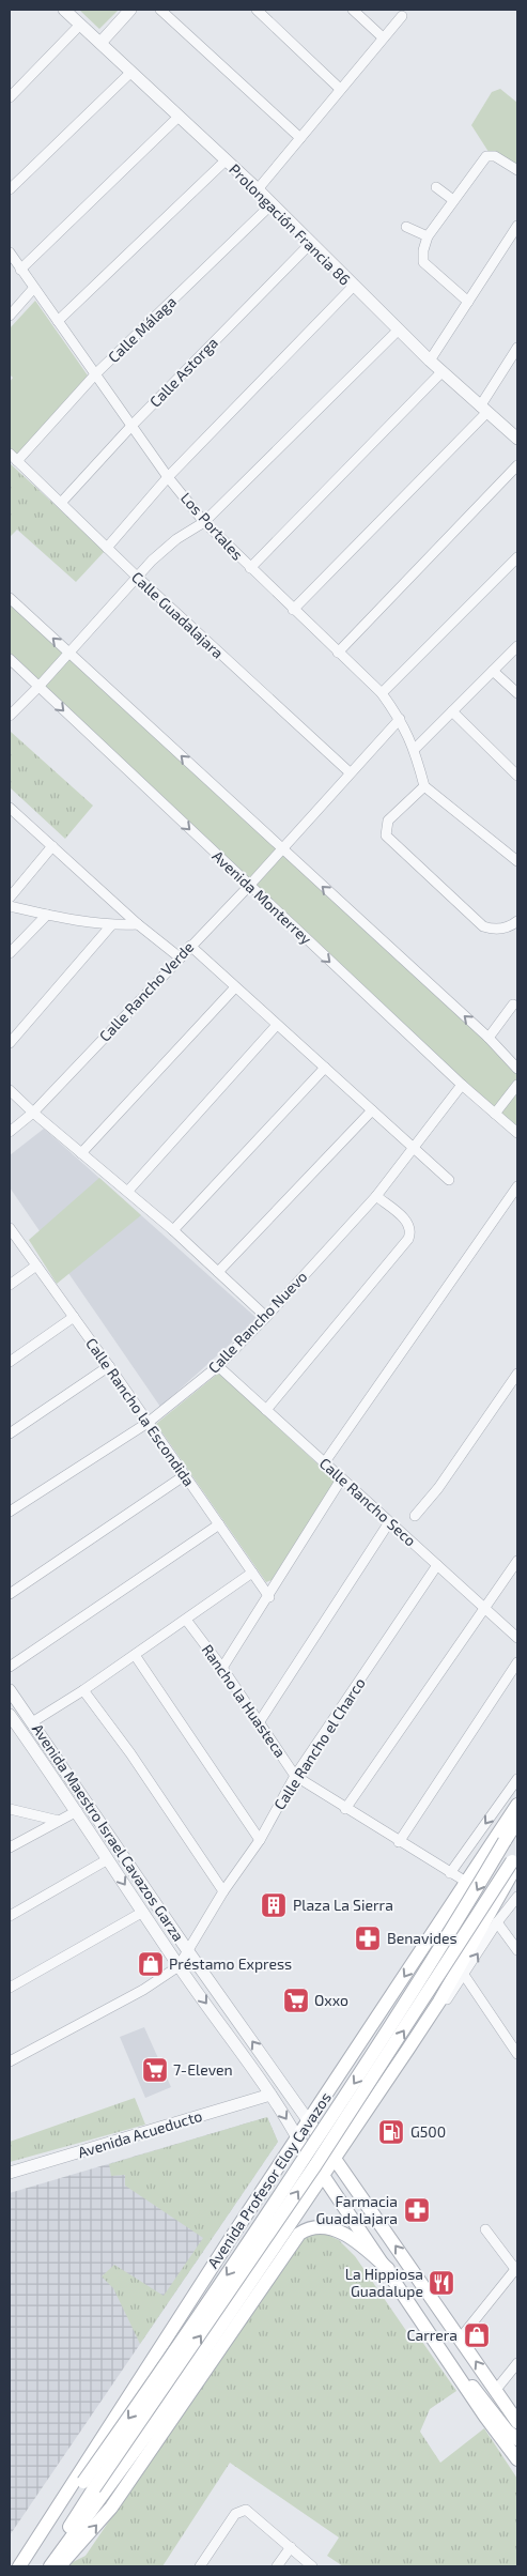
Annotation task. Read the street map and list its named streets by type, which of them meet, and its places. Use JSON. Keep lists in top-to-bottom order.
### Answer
{
  "streets": {
    "main road": ["Avenida Maestro Israel Cavazos Garza", "Avenida Profesor Eloy Cavazos"],
    "street": [
      "Prolongación Francia 86",
      "Calle Málaga",
      "Calle Astorga",
      "Los Portales",
      "Calle Guadalajara",
      "Avenida Monterrey",
      "Calle Rancho Verde",
      "Calle Rancho Nuevo",
      "Calle Rancho la Escondida",
      "Calle Rancho Seco",
      "Rancho la Huasteca",
      "Calle Rancho el Charco",
      "Avenida Acueducto"
    ]
  },
  "crossings": [
    ["Prolongación Francia 86", "Calle Málaga"],
    ["Prolongación Francia 86", "Calle Astorga"],
    ["Calle Málaga", "Los Portales"],
    ["Calle Málaga", "Calle Guadalajara"],
    ["Calle Astorga", "Los Portales"],
    ["Calle Astorga", "Calle Guadalajara"],
    ["Los Portales", "Calle Rancho Verde"],
    ["Calle Guadalajara", "Calle Rancho Verde"],
    ["Avenida Monterrey", "Calle Rancho Verde"],
    ["Avenida Monterrey", "Calle Rancho Nuevo"],
    ["Calle Rancho Nuevo", "Calle Rancho la Escondida"],
    ["Calle Rancho Nuevo", "Calle Rancho Seco"],
    ["Calle Rancho Seco", "Calle Rancho el Charco"],
    ["Rancho la Huasteca", "Calle Rancho el Charco"],
    ["Rancho la Huasteca", "Avenida Profesor Eloy Cavazos"],
    ["Calle Rancho el Charco", "Avenida Maestro Israel Cavazos Garza"],
    ["Avenida Maestro Israel Cavazos Garza", "Avenida Acueducto"],
    ["Avenida Maestro Israel Cavazos Garza", "Avenida Profesor Eloy Cavazos"]
  ],
  "places": {
    "building": ["Plaza La Sierra"],
    "pharmacy": ["Benavides", "Farmacia Guadalajara"],
    "shop": ["Préstamo Express", "Carrera"],
    "supermarket": ["Oxxo", "7-Eleven"],
    "fuel station": ["G500"],
    "restaurant": ["La Hippiosa Guadalupe"]
  }
}
